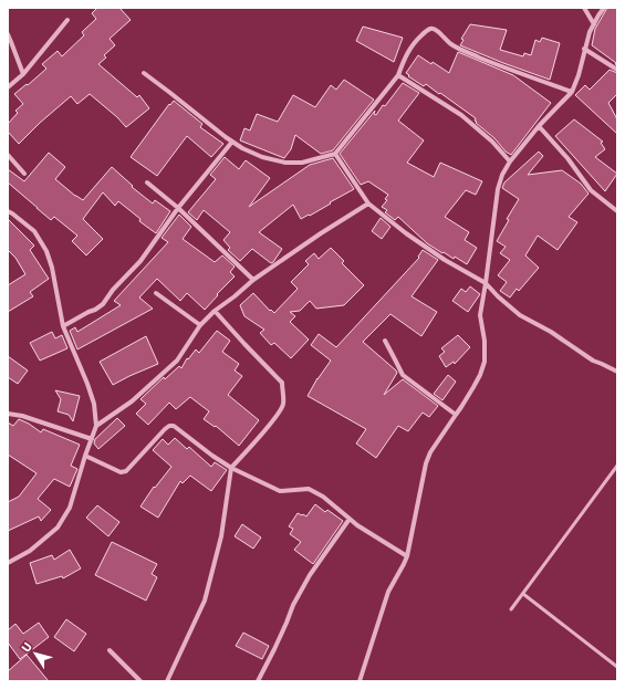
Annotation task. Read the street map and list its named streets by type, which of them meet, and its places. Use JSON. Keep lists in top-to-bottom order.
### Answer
{
  "north": "top left"
}
